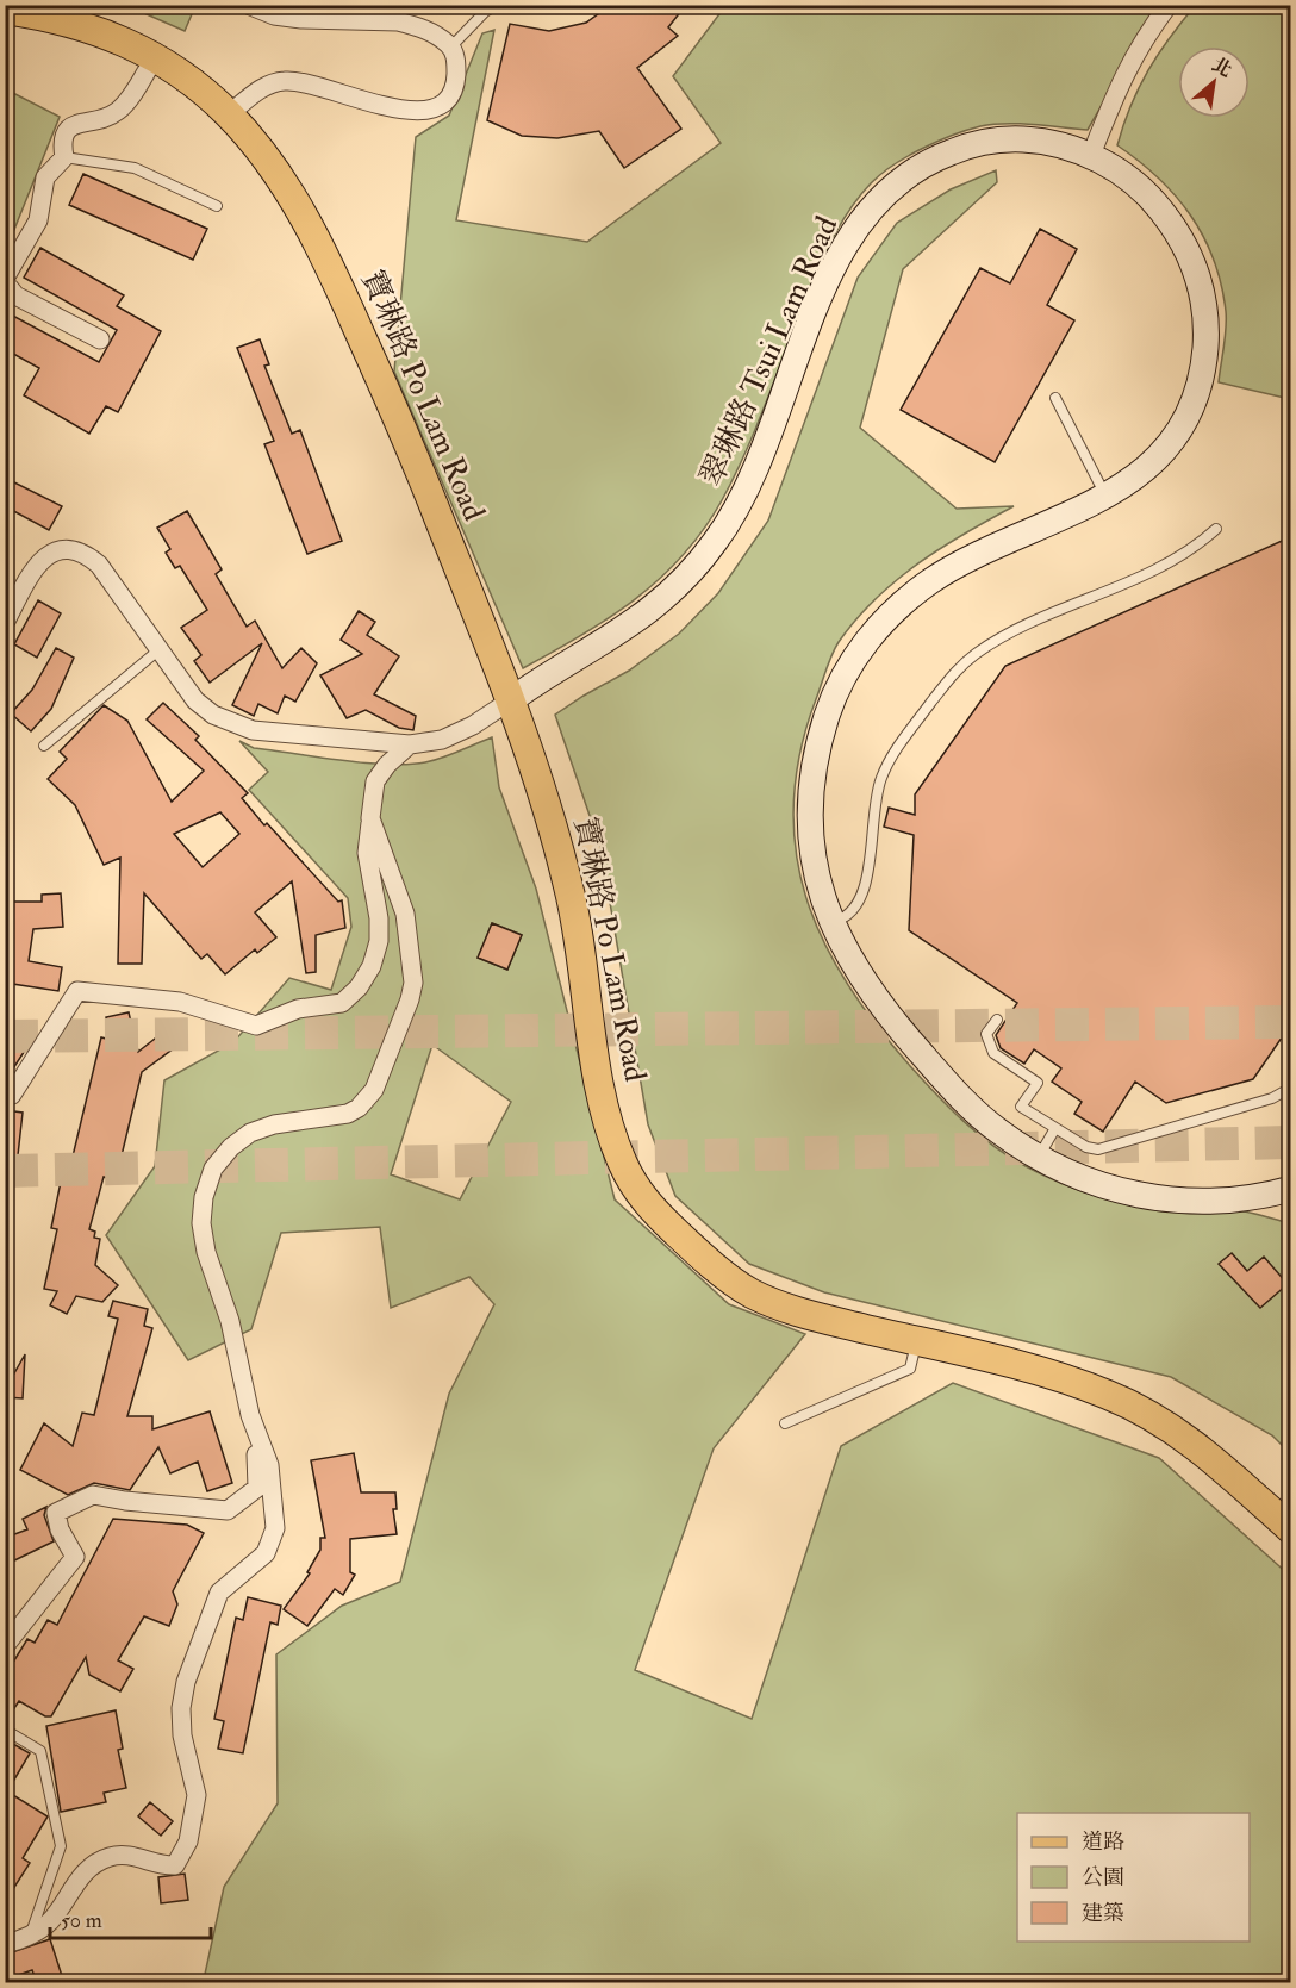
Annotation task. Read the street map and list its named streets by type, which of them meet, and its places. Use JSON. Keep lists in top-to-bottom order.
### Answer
{
  "streets": {
    "main road": ["寶琳路 Po Lam Road"],
    "street": ["翠琳路 Tsui Lam Road"]
  },
  "crossings": [
    ["翠琳路 Tsui Lam Road", "寶琳路 Po Lam Road"]
  ],
  "legend": ["道路", "公園", "建築"],
  "scale_bar": "50 m",
  "north": "top right"
}
